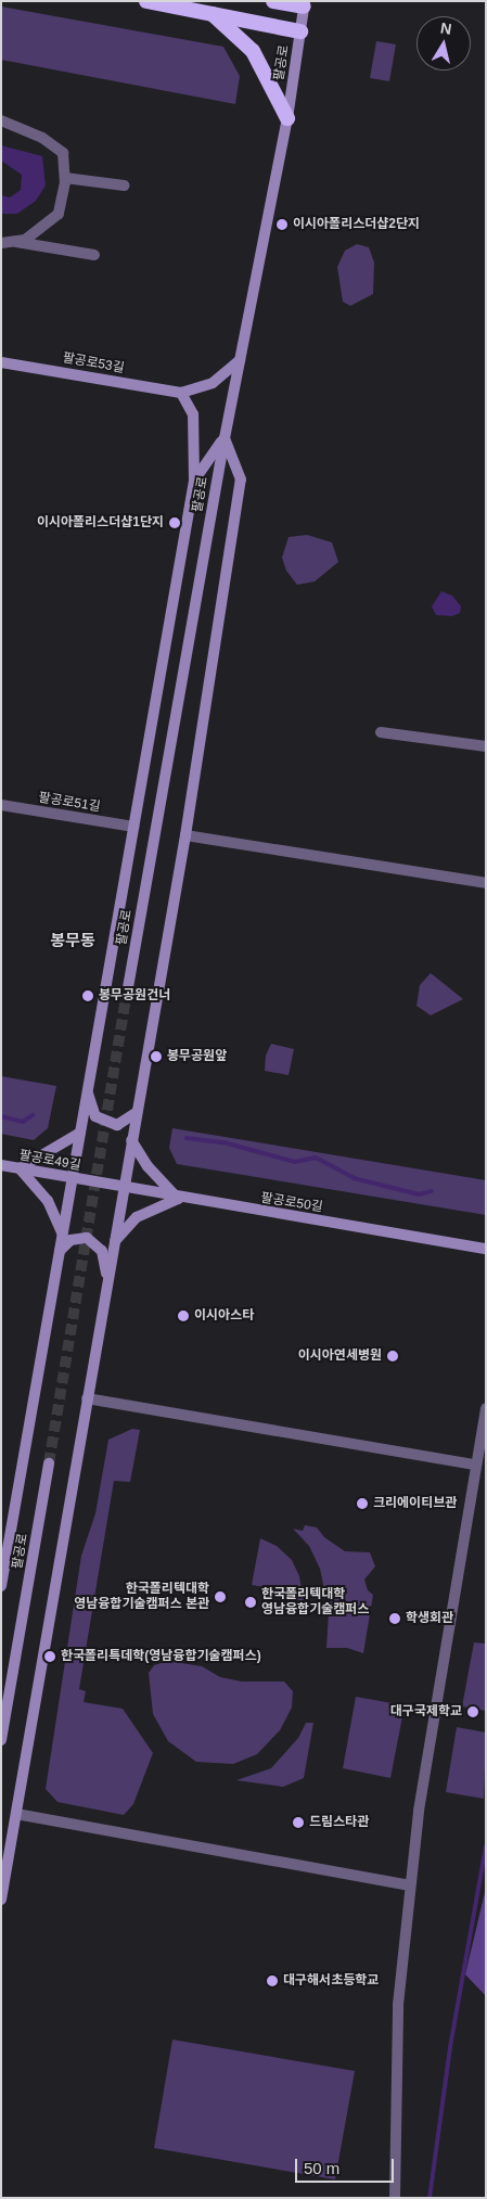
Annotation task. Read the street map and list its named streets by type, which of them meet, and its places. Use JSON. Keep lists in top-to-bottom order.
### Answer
{
  "streets": {
    "main road": [
      "팔공로",
      "팔공로53길",
      "팔공로49길",
      "팔공로50길"
    ],
    "street": ["팔공로51길"]
  },
  "crossings": [
    ["팔공로49길", "팔공로50길"]
  ],
  "districts": ["봉무동"],
  "places": [
    "이시아폴리스더샵2단지",
    "이시아폴리스더샵1단지",
    "봉무공원건너",
    "봉무공원앞",
    "이시아스타",
    "이시아연세병원",
    "크리에이티브관",
    "한국폴리텍대학 영남융합기술캠퍼스 본관",
    "한국폴리텍대학 영남융합기술캠퍼스",
    "학생회관",
    "한국폴리특데학(영남융합기술캠퍼스)",
    "대구국제학교",
    "드림스타관",
    "대구해서초등학교"
  ],
  "scale_bar": "50 m",
  "north": "top"
}
